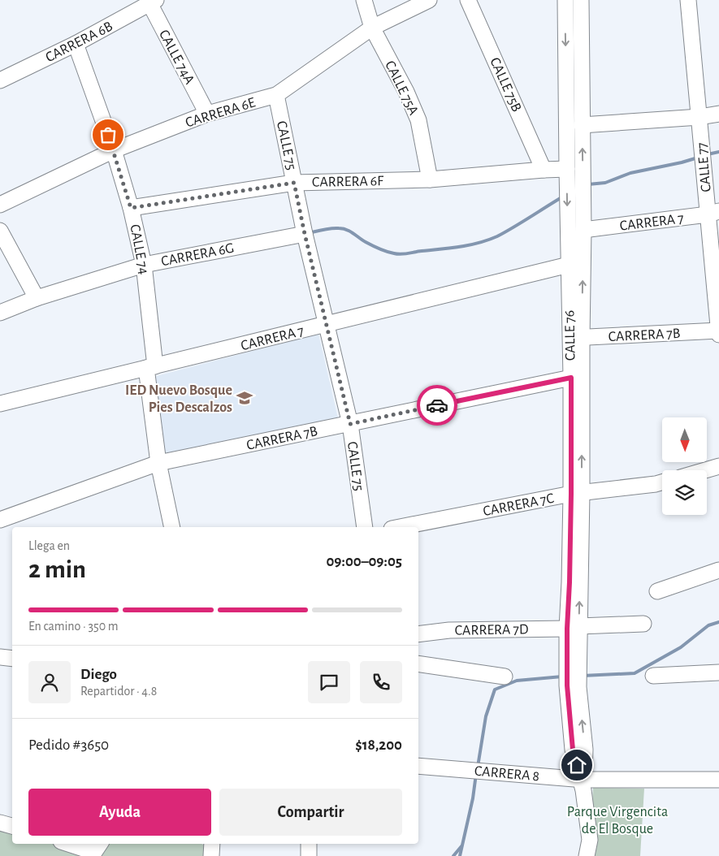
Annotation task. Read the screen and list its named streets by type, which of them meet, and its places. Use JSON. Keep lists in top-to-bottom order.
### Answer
{
  "streets": {
    "street": [
      "CARRERA 6B",
      "CALLE 74A",
      "CALLE 75B",
      "CALLE 75A",
      "CARRERA 6E",
      "CALLE 75",
      "CALLE 77",
      "CARRERA 6F",
      "CARRERA 7",
      "CALLE 74",
      "CARRERA 6G",
      "CARRERA 7B",
      "CALLE 76",
      "CARRERA 7C",
      "CARRERA 7D",
      "CARRERA 8"
    ]
  },
  "crossings": [
    ["CARRERA 6B", "CALLE 74A"],
    ["CARRERA 6B", "CALLE 74"],
    ["CALLE 74A", "CARRERA 6E"],
    ["CALLE 75B", "CARRERA 6F"],
    ["CALLE 75A", "CARRERA 6E"],
    ["CALLE 75A", "CARRERA 6F"],
    ["CARRERA 6E", "CALLE 75"],
    ["CARRERA 6E", "CALLE 74"],
    ["CALLE 75", "CARRERA 6F"],
    ["CALLE 75", "CARRERA 7"],
    ["CALLE 75", "CARRERA 6G"],
    ["CALLE 75", "CARRERA 7B"],
    ["CALLE 77", "CARRERA 7"],
    ["CALLE 77", "CARRERA 7B"],
    ["CARRERA 6F", "CALLE 74"],
    ["CARRERA 6F", "CALLE 76"],
    ["CARRERA 7", "CALLE 74"],
    ["CARRERA 7", "CALLE 76"],
    ["CALLE 74", "CARRERA 6G"],
    ["CALLE 74", "CARRERA 7B"],
    ["CARRERA 7B", "CALLE 76"],
    ["CALLE 76", "CARRERA 7C"],
    ["CALLE 76", "CARRERA 7D"],
    ["CALLE 76", "CARRERA 8"]
  ],
  "parks": ["Parque Virgencita de El Bosque"],
  "places": {
    "school or university": ["IED Nuevo Bosque Pies Descalzos"]
  },
  "north": "bottom",
  "page": {
    "heading": ["2 min", "Llega en", "09:00–09:05"],
    "panel": [
      "Diego",
      "Repartidor · 4.8",
      "Pedido #3650",
      "$18,200"
    ],
    "bar": "En camino · 350 m",
    "buttons": ["Ayuda", "Compartir"]
  }
}
